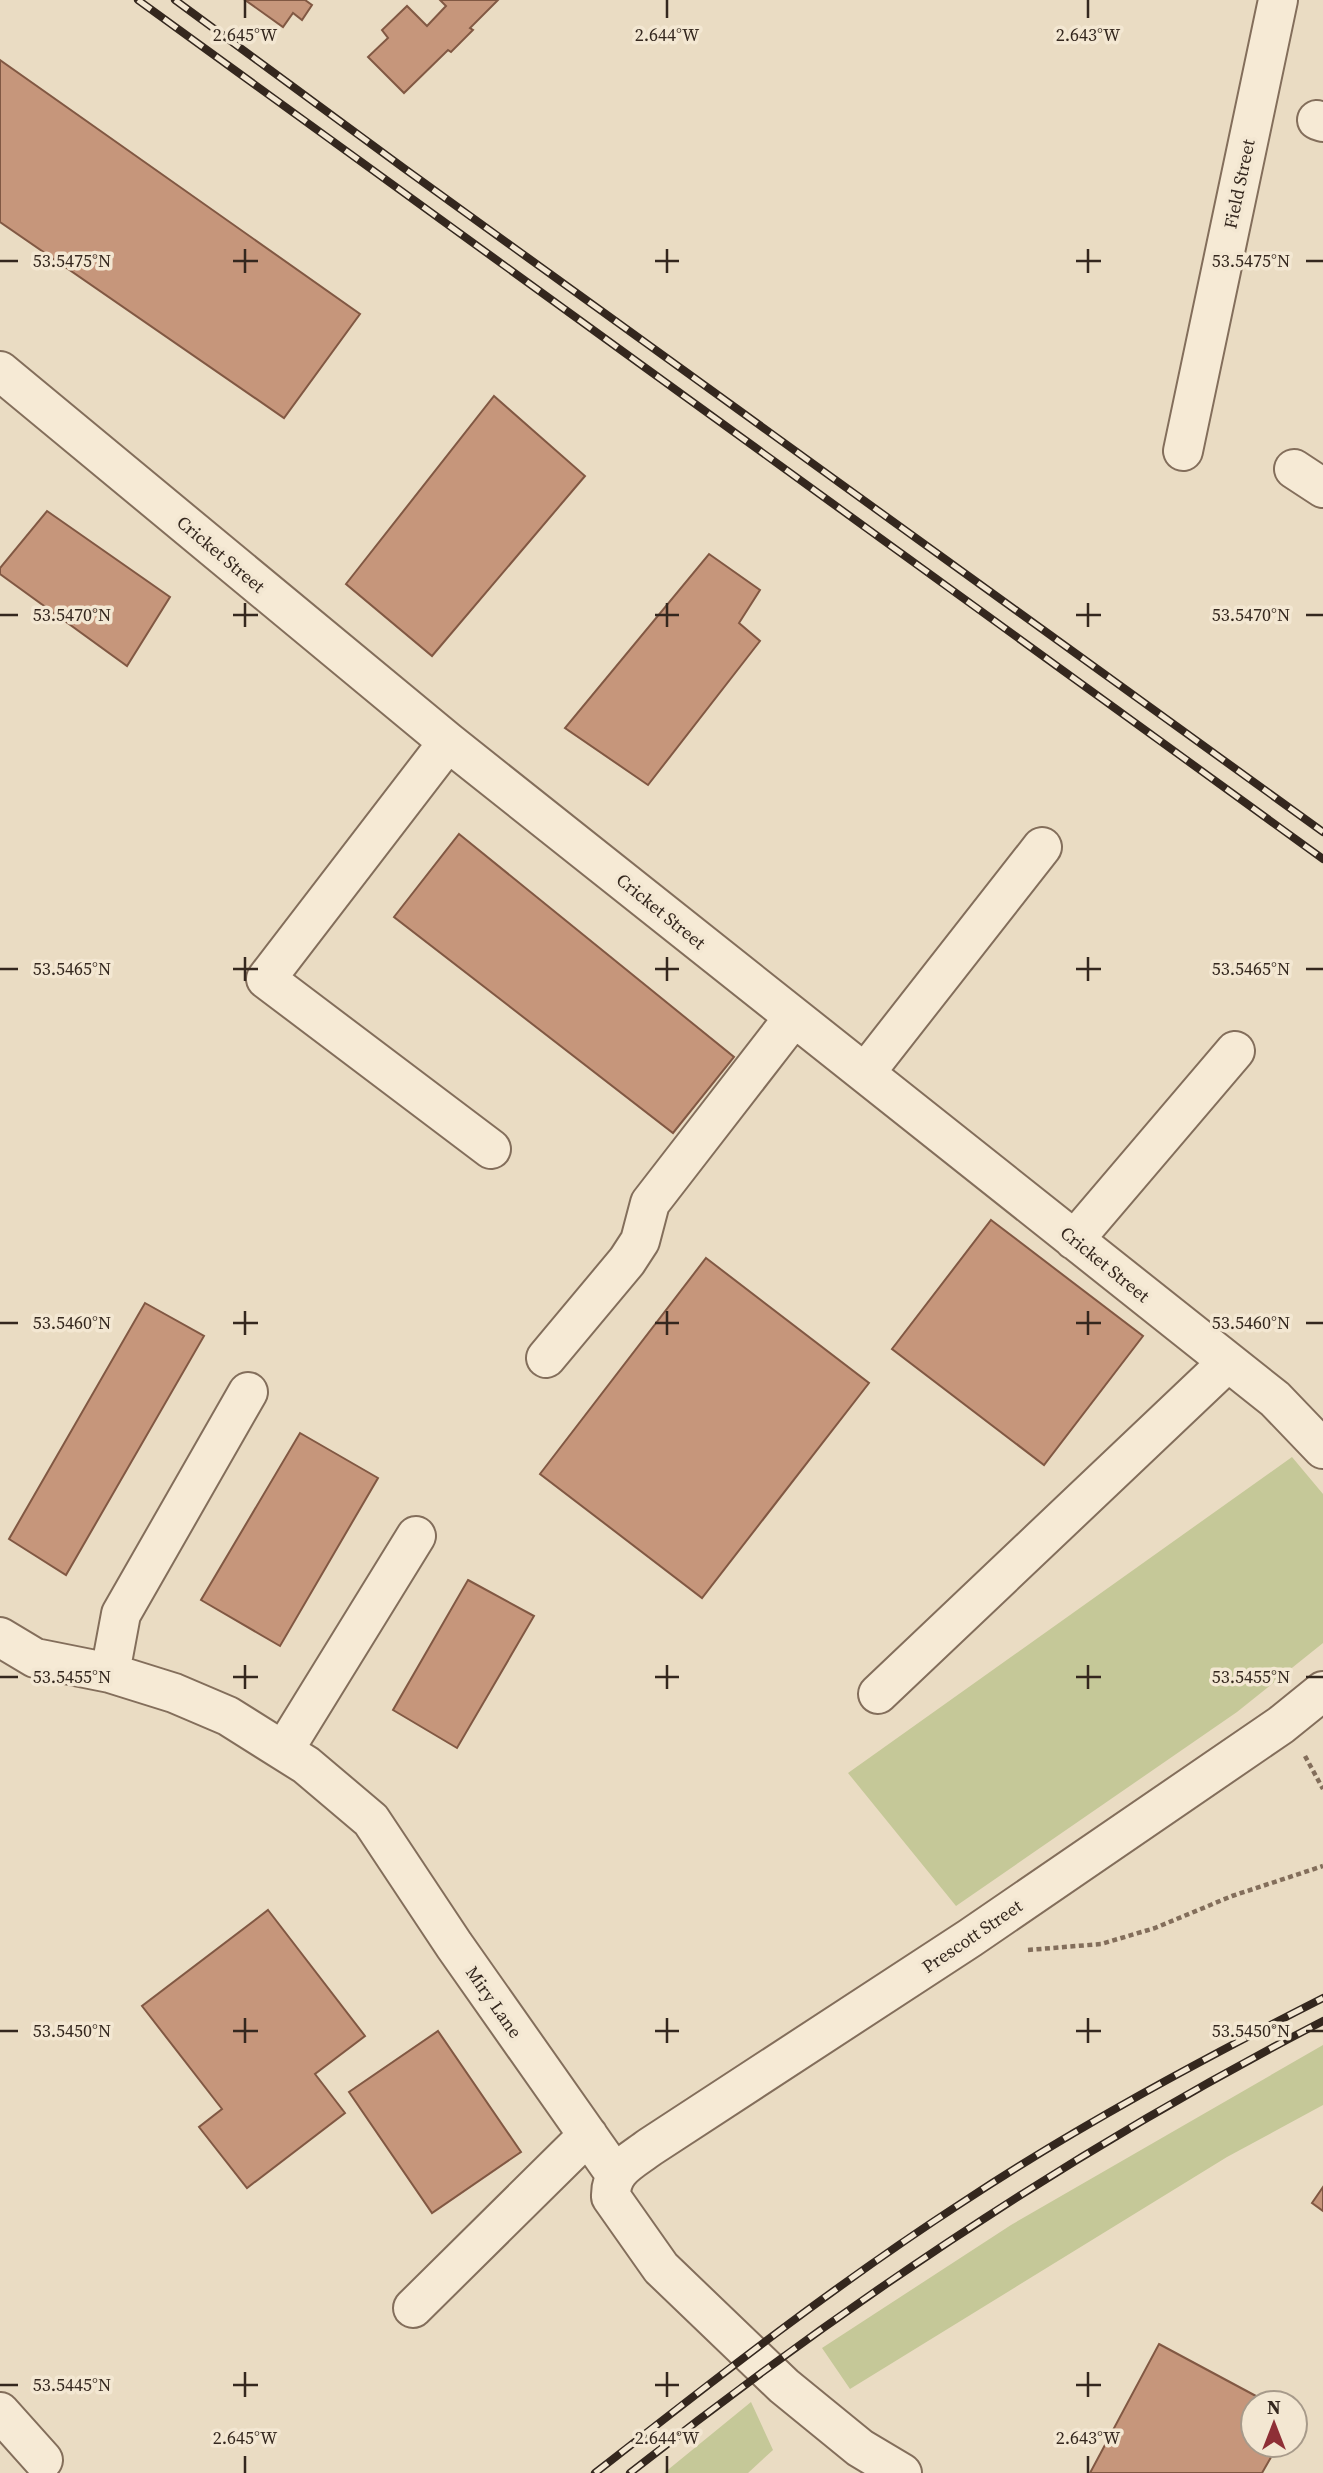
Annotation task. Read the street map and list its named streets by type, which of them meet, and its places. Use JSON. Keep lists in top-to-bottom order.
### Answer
{
  "streets": {
    "street": [
      "Field Street",
      "Cricket Street",
      "Prescott Street",
      "Miry Lane"
    ]
  },
  "crossings": [
    ["Prescott Street", "Miry Lane"]
  ],
  "north": "top",
  "coordinates": [
    "2.645°W",
    "2.644°W",
    "2.643°W",
    "53.5475°N",
    "53.5470°N",
    "53.5465°N",
    "53.5460°N",
    "53.5455°N",
    "53.5450°N",
    "53.5445°N"
  ]
}
